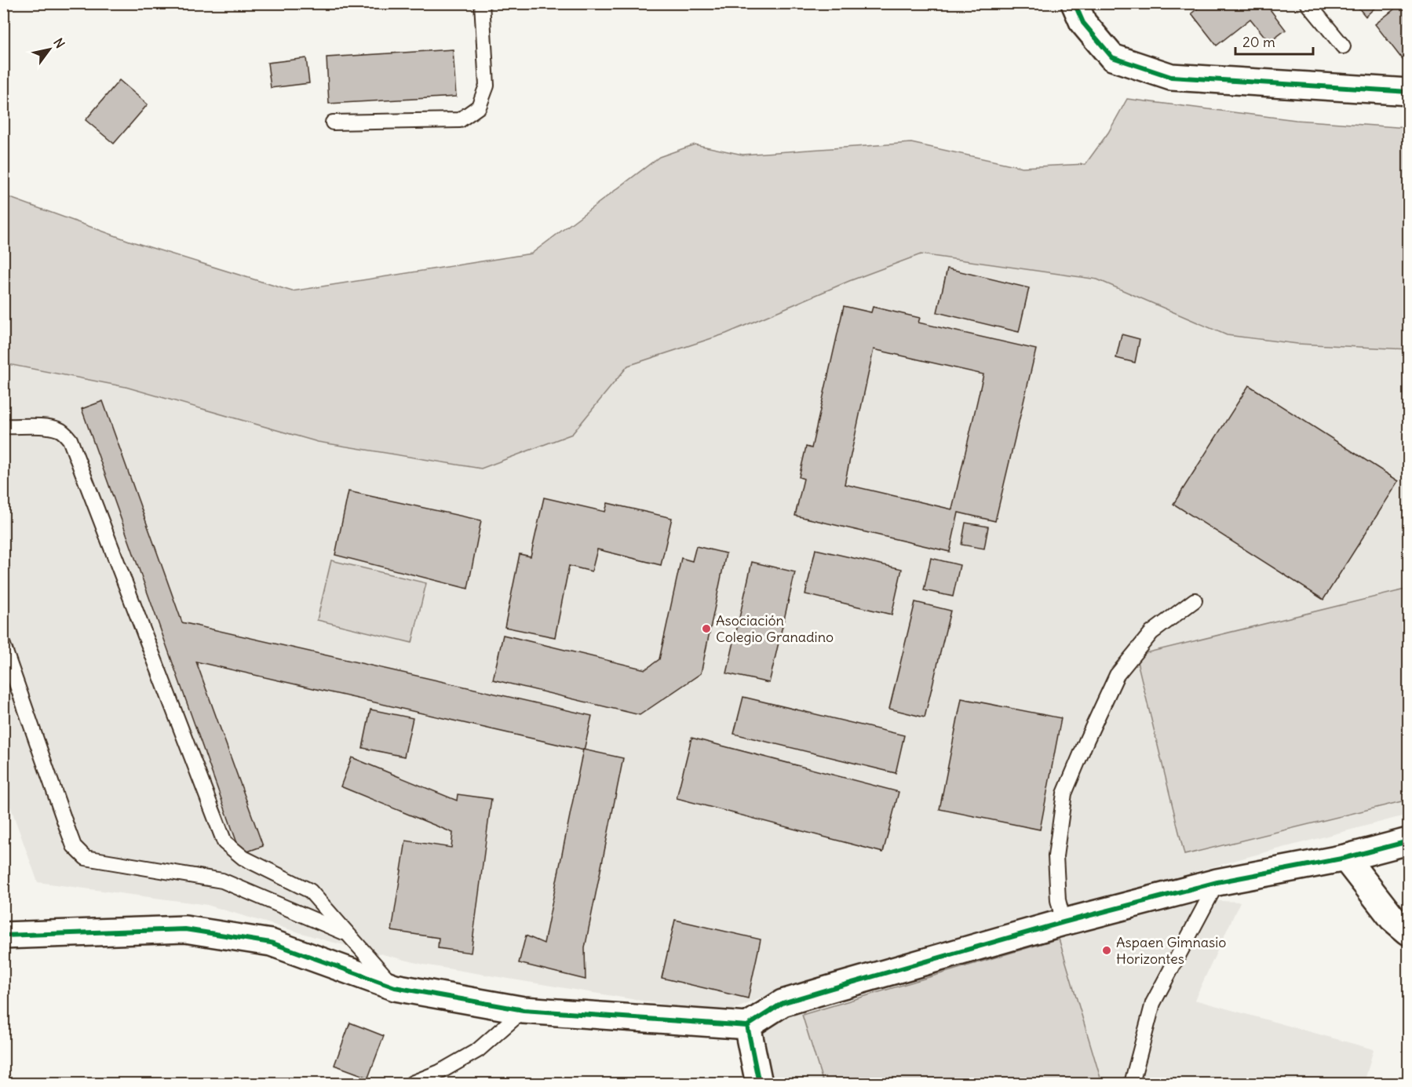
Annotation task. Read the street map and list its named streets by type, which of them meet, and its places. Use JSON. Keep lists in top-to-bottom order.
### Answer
{
  "places": ["Asociación Colegio Granadino", "Aspaen Gimnasio Horizontes"],
  "scale_bar": "20 m",
  "north": "top right"
}
